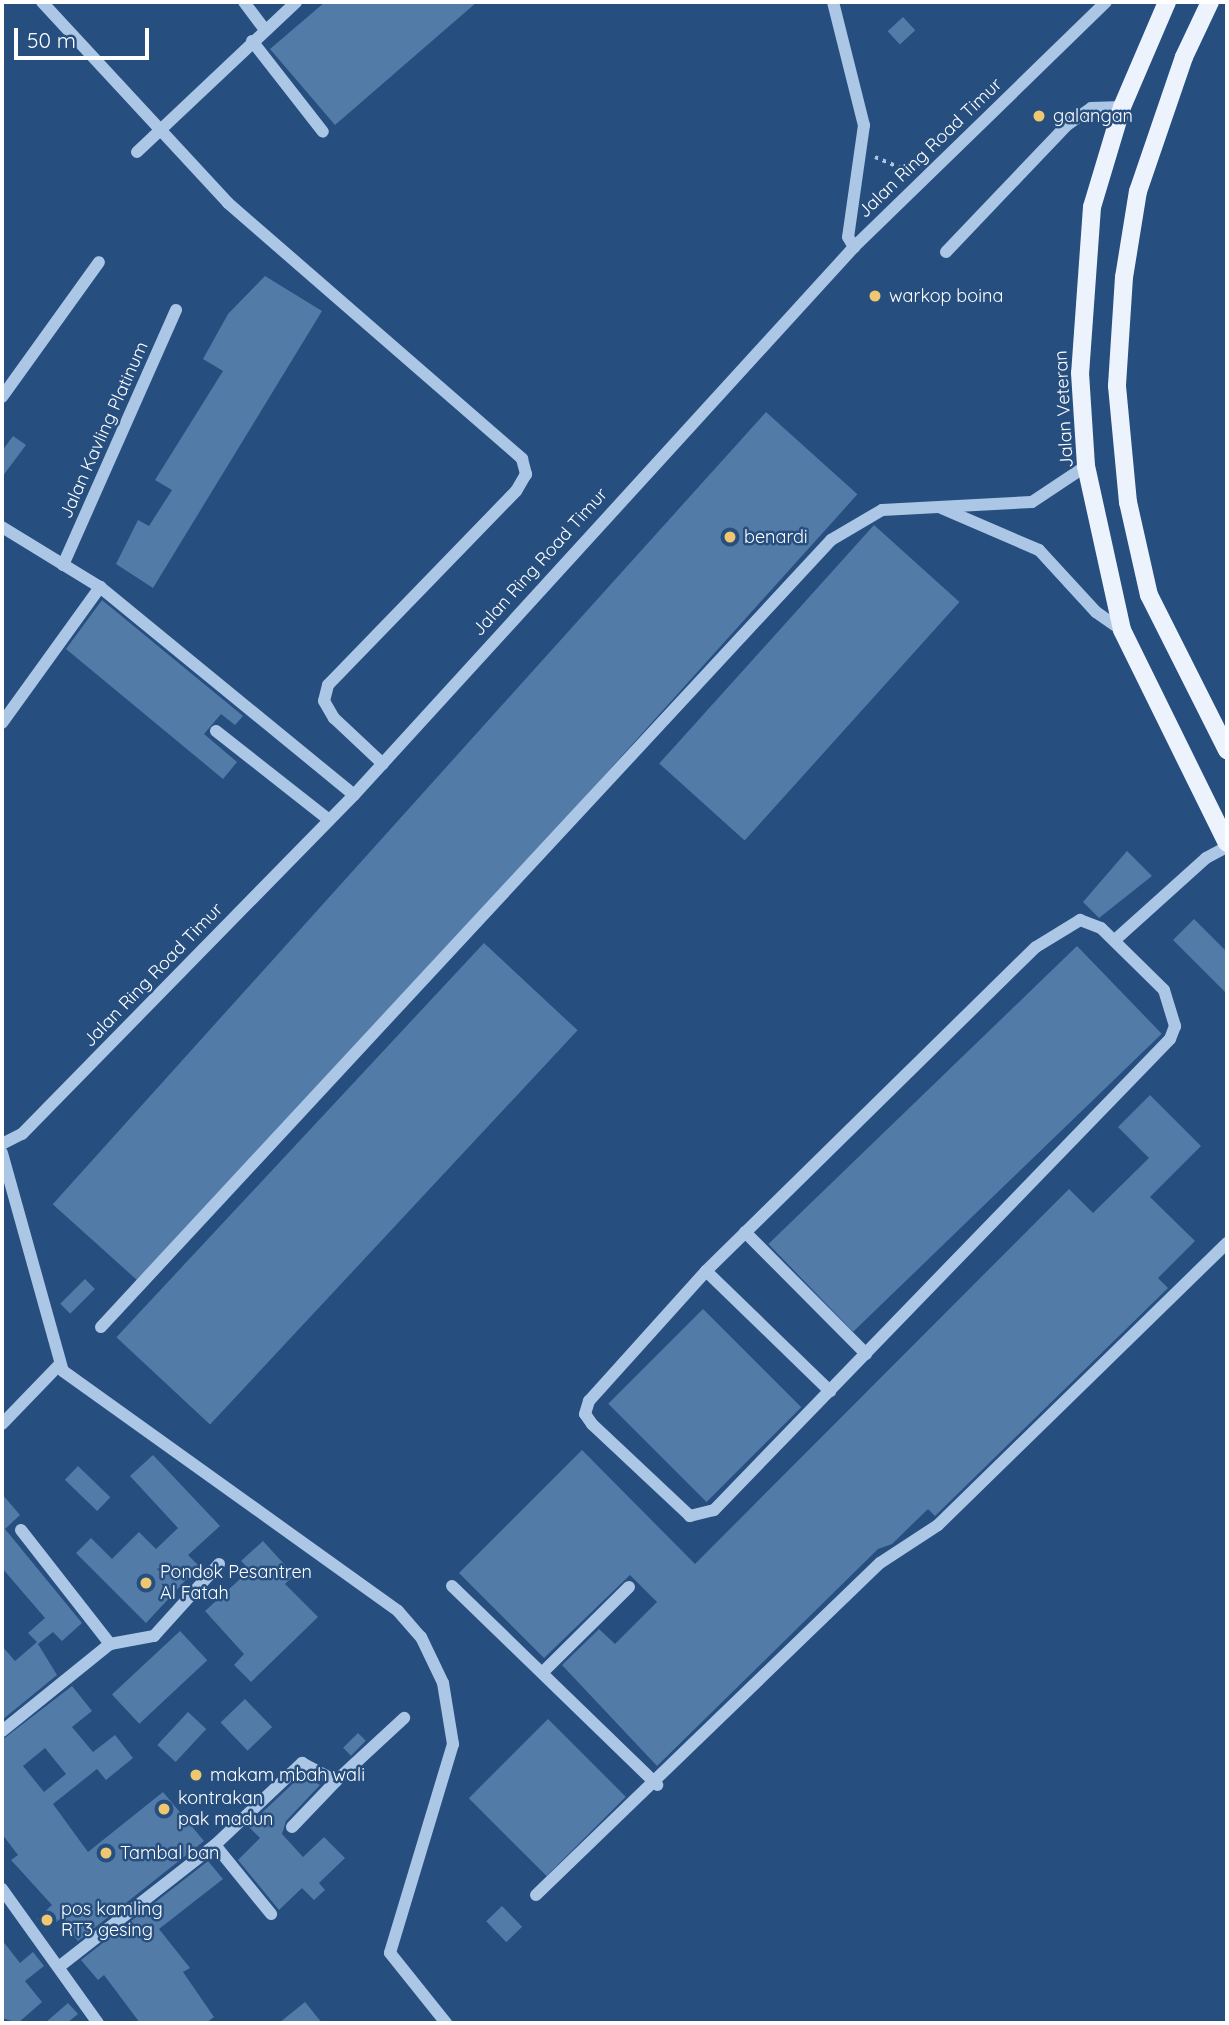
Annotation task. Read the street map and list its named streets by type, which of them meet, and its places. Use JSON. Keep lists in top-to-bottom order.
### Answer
{
  "streets": {
    "main road": ["Jalan Veteran"],
    "street": ["Jalan Ring Road Timur", "Jalan Kavling Platinum"]
  },
  "places": [
    "galangan",
    "warkop boina",
    "benardi",
    "Pondok Pesantren Al Fatah",
    "makam mbah wali",
    "kontrakan pak madun",
    "Tambal ban",
    "pos kamling RT3 gesing"
  ],
  "scale_bar": "50 m"
}
